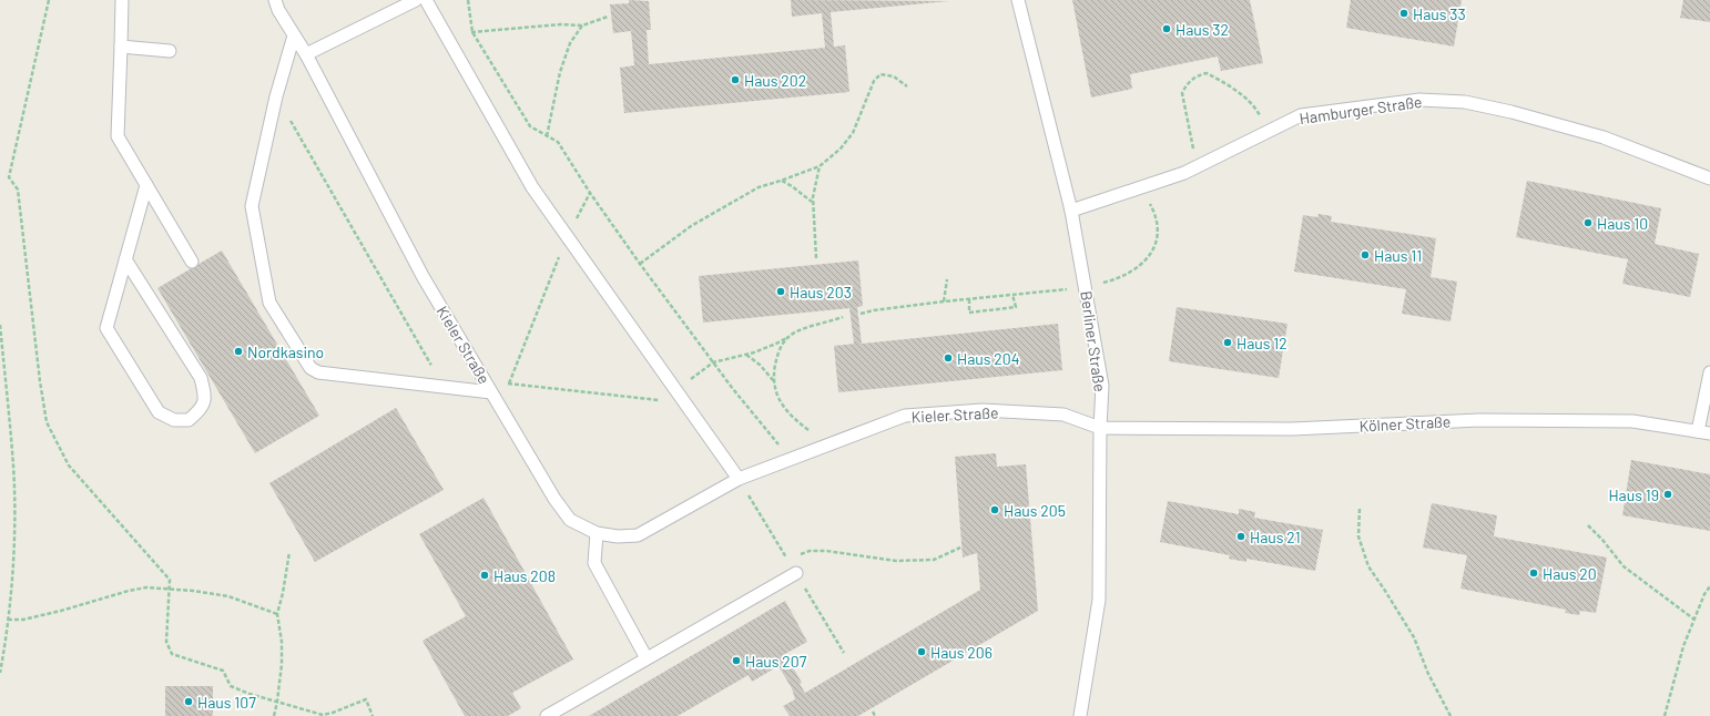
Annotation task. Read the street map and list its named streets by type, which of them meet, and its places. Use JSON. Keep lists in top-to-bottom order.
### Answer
{
  "streets": {
    "lane": [
      "Hamburger Straße",
      "Berliner Straße",
      "Kieler Straße",
      "Kölner Straße"
    ]
  },
  "crossings": [
    ["Hamburger Straße", "Berliner Straße"],
    ["Berliner Straße", "Kieler Straße"],
    ["Berliner Straße", "Kölner Straße"],
    ["Kieler Straße", "Kölner Straße"]
  ],
  "places": [
    "Haus 33",
    "Haus 32",
    "Haus 202",
    "Haus 10",
    "Haus 11",
    "Haus 203",
    "Haus 12",
    "Nordkasino",
    "Haus 204",
    "Haus 19",
    "Haus 205",
    "Haus 21",
    "Haus 20",
    "Haus 208",
    "Haus 206",
    "Haus 207",
    "Haus 107"
  ]
}
